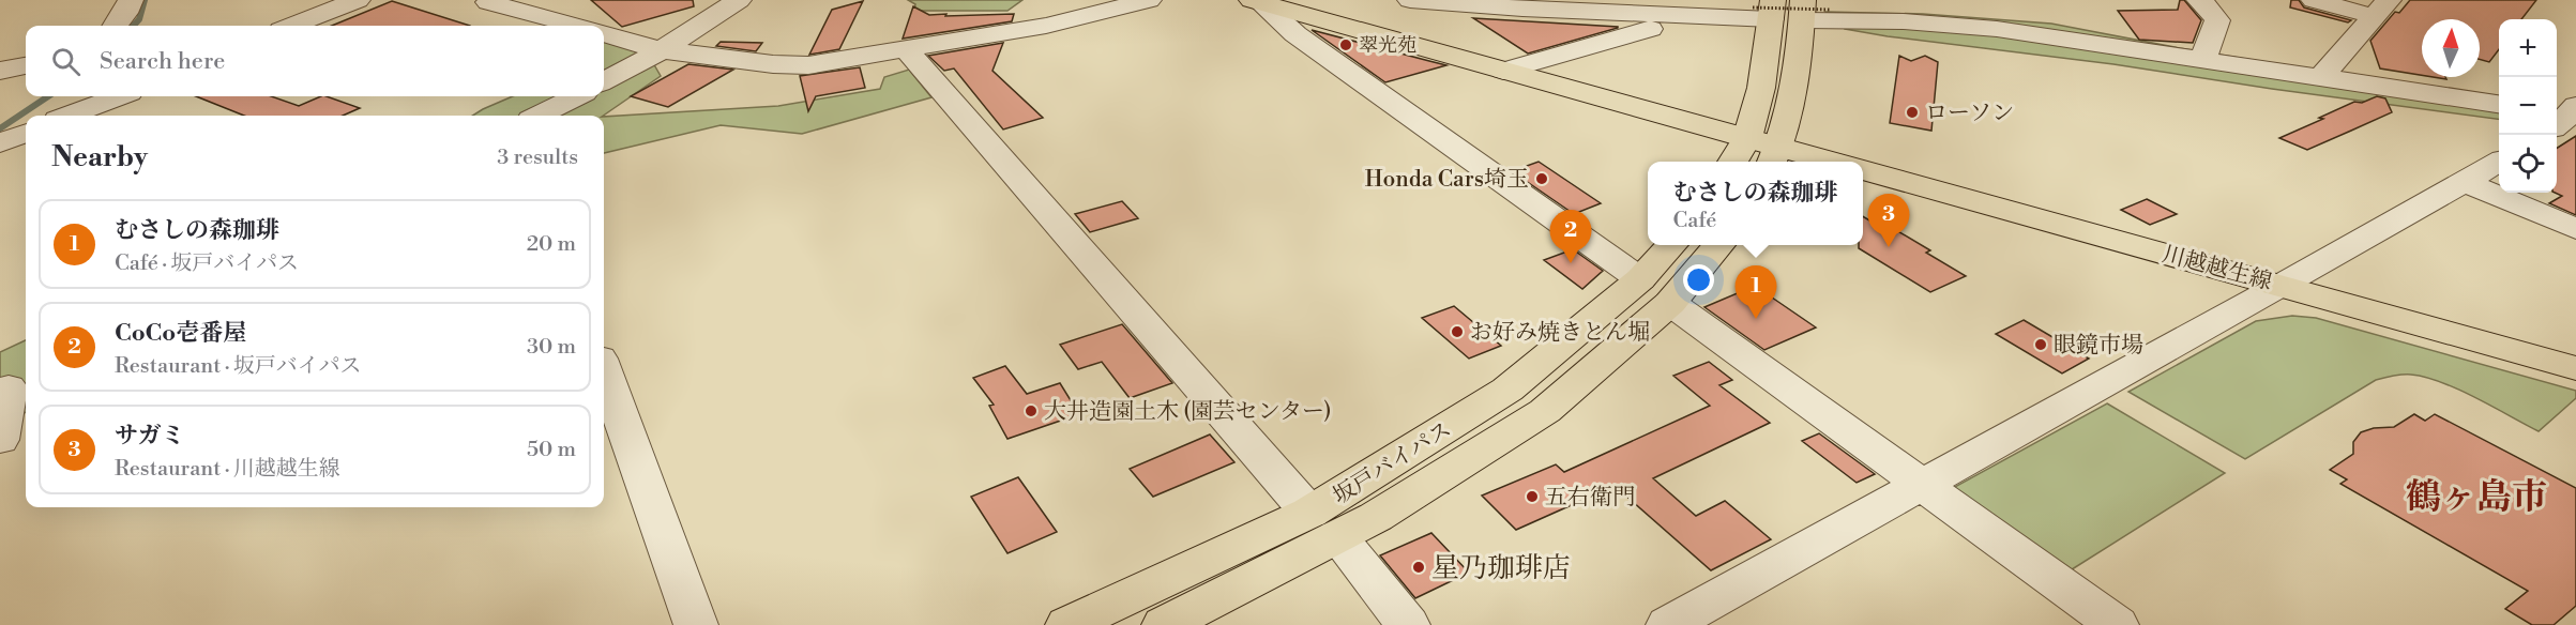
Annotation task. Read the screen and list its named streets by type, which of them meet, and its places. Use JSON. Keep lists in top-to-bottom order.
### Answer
{
  "streets": {
    "main road": ["川越越生線", "坂戸バイパス"]
  },
  "districts": ["鶴ヶ島市"],
  "places": [
    "翠光苑",
    "ローソン",
    "Honda Cars埼玉",
    "お好み焼きとん堀",
    "眼鏡市場",
    "大井造園土木 (園芸センター)",
    "五右衛門",
    "星乃珈琲店"
  ],
  "north": "top",
  "page": {
    "map_buttons": ["+", "−"],
    "search": "Search here",
    "heading": ["Nearby", "3 results"],
    "popup": ["むさしの森珈琲", "Café"],
    "pins": ["3", "2", "1"],
    "list": [
      {
        "mark": "1",
        "name": "むさしの森珈琲",
        "note": "Café · 坂戸バイパス",
        "value": "20 m"
      },
      {
        "mark": "2",
        "name": "CoCo壱番屋",
        "note": "Restaurant · 坂戸バイパス",
        "value": "30 m"
      },
      {
        "mark": "3",
        "name": "サガミ",
        "note": "Restaurant · 川越越生線",
        "value": "50 m"
      }
    ]
  }
}
